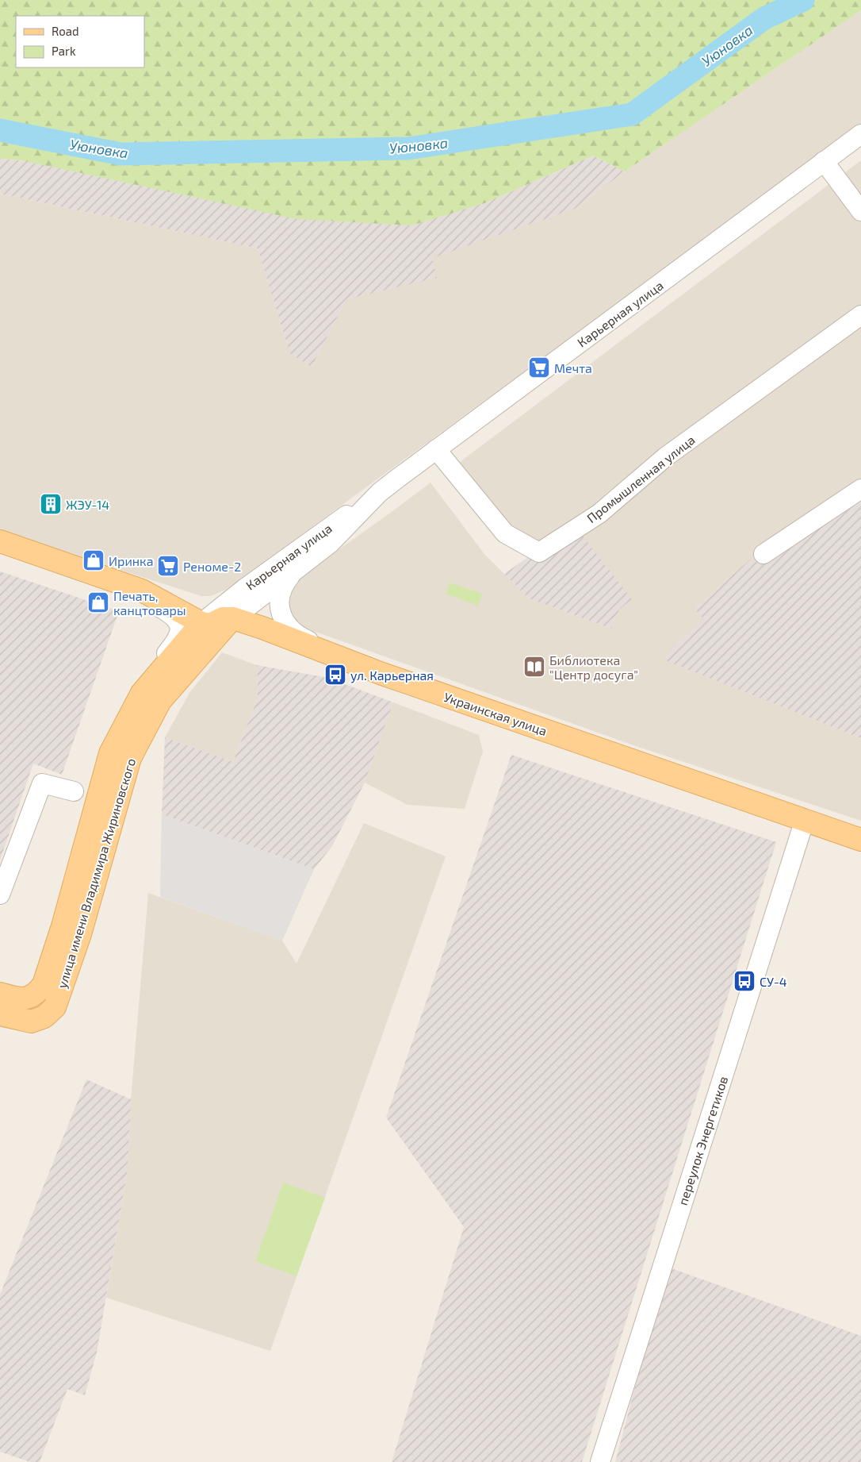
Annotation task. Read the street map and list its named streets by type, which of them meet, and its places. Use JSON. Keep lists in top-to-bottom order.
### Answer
{
  "streets": {
    "main road": ["Украинская улица", "улица имени Владимира Жириновского"],
    "street": ["Карьерная улица", "Промышленная улица", "переулок Энергетиков"]
  },
  "crossings": [
    ["Карьерная улица", "Промышленная улица"],
    ["Карьерная улица", "Украинская улица"],
    ["Карьерная улица", "улица имени Владимира Жириновского"],
    ["Украинская улица", "улица имени Владимира Жириновского"],
    ["Украинская улица", "переулок Энергетиков"]
  ],
  "water": ["Уюновка"],
  "places": {
    "supermarket": ["Мечта", "Реноме-2"],
    "building": ["ЖЭУ-14"],
    "shop": ["Иринка", "Печать, канцтовары"],
    "library": ["Библиотека \"Центр досуга\""],
    "bus stop": ["ул. Карьерная", "СУ-4"]
  },
  "legend": ["Road", "Park"]
}
